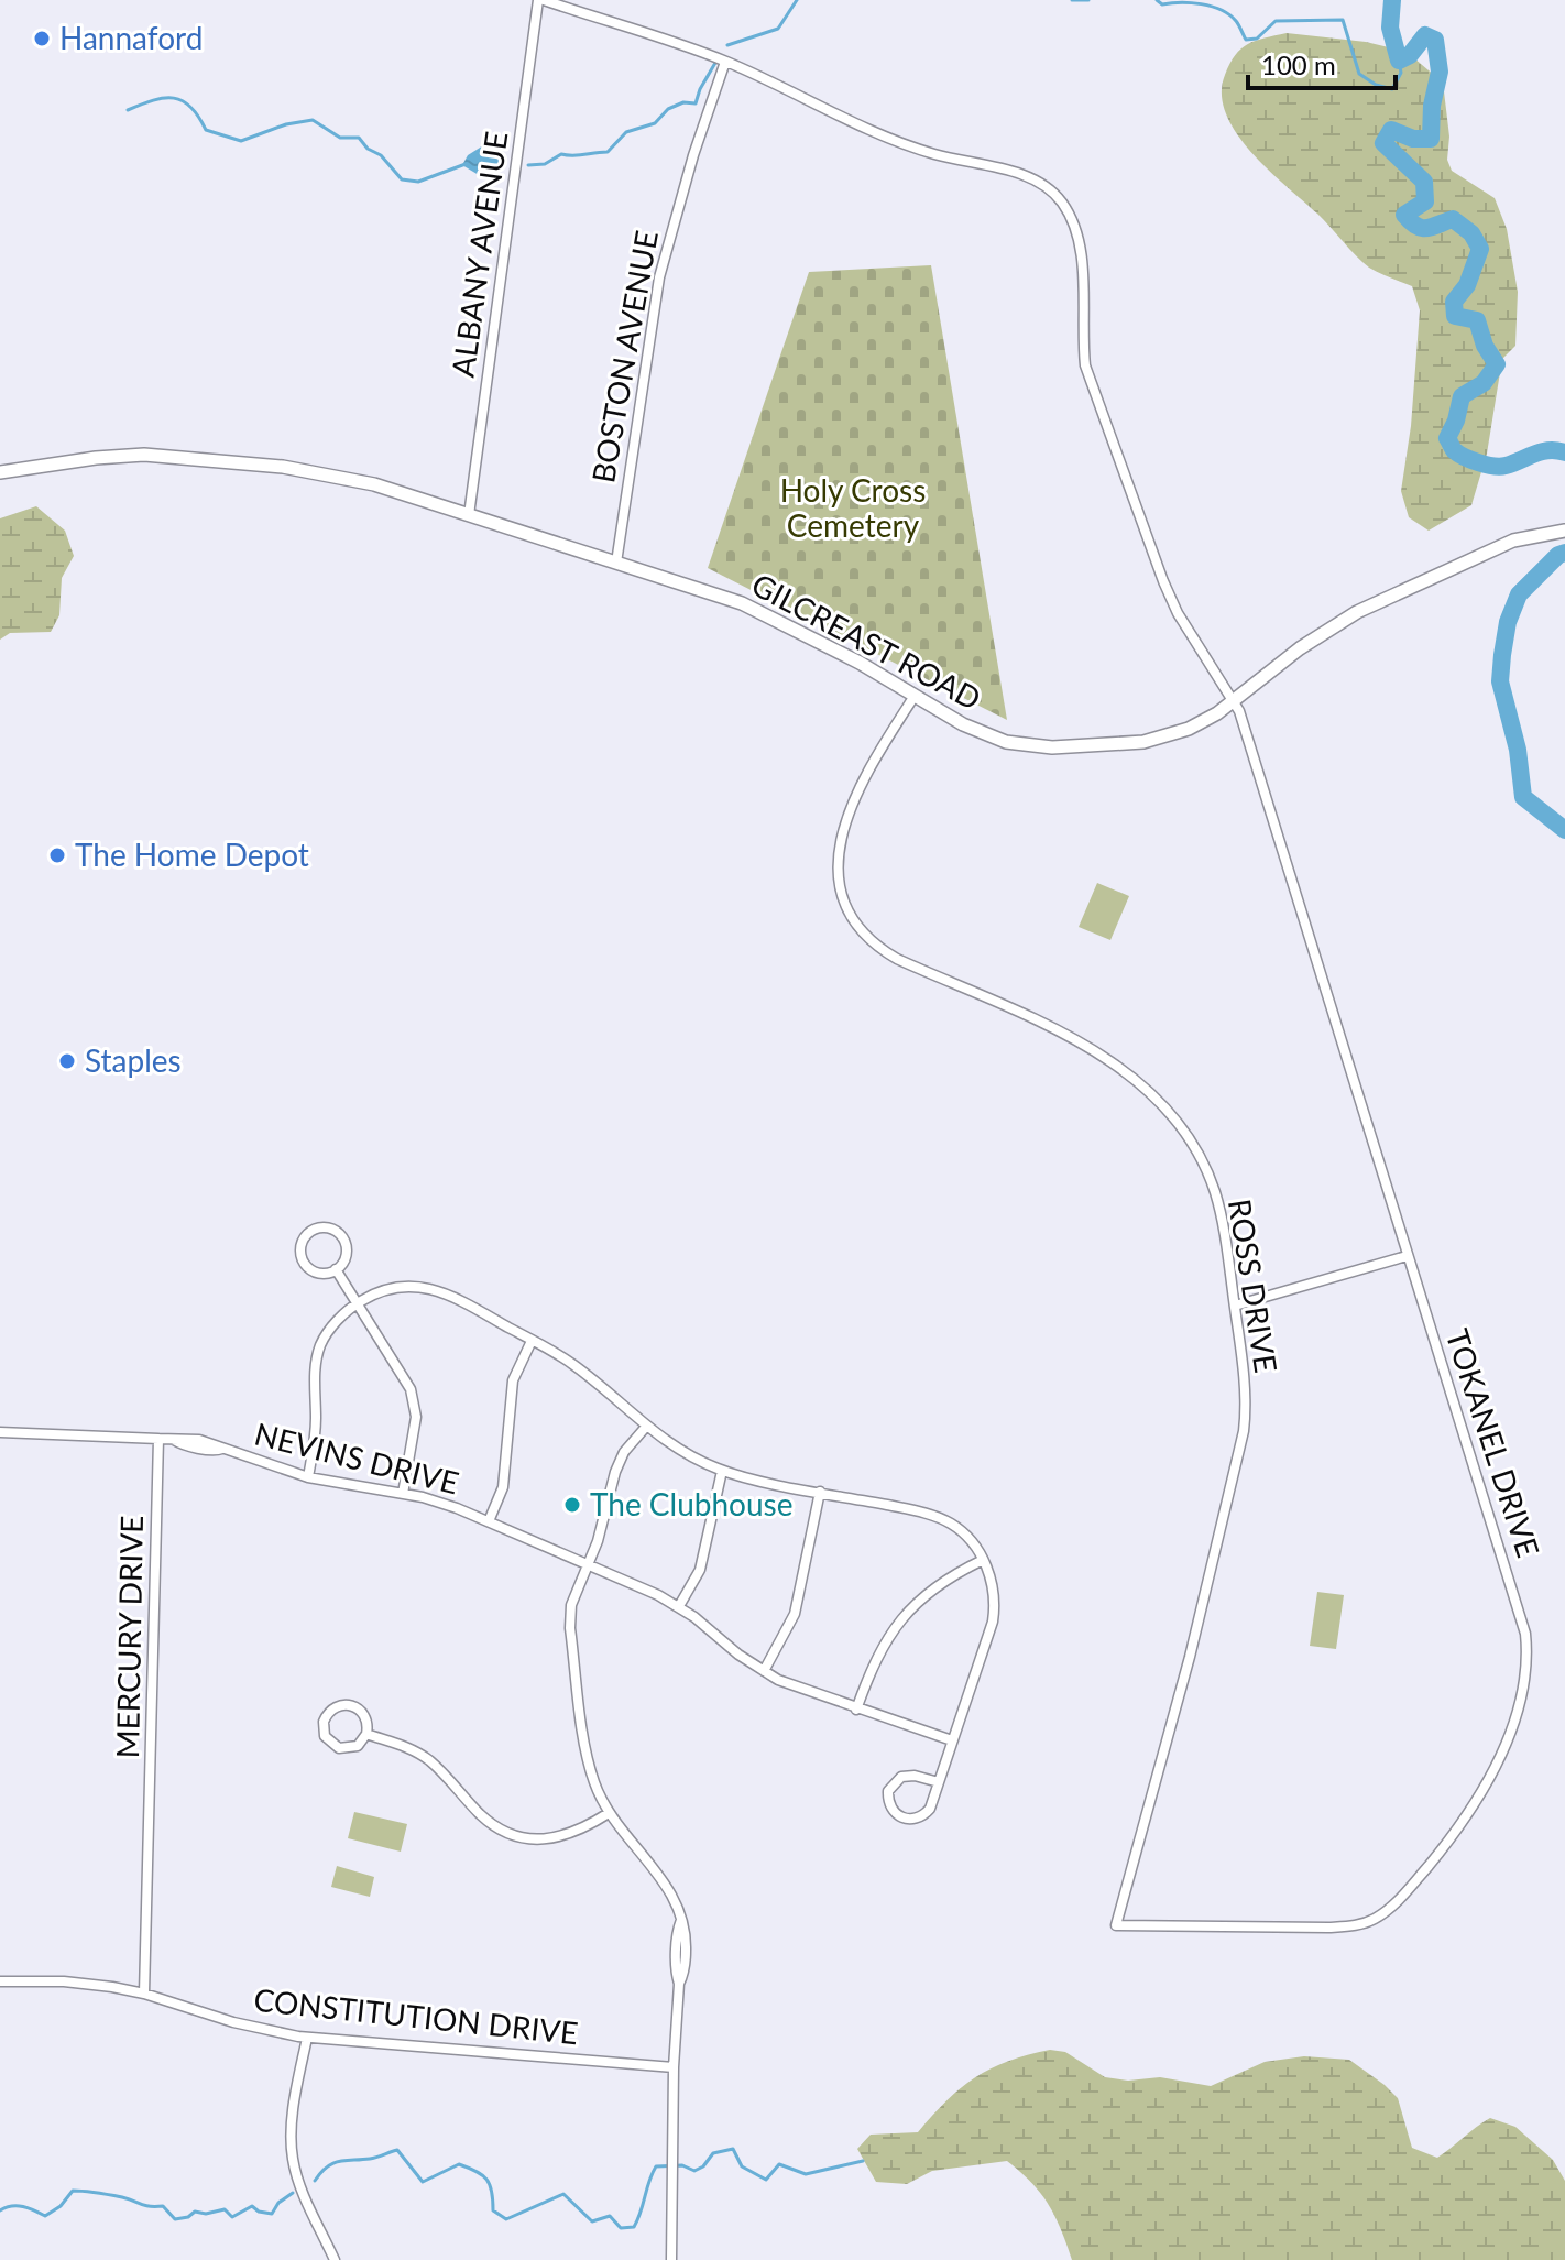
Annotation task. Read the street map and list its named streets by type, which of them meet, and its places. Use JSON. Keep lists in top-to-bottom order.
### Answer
{
  "streets": {
    "street": [
      "ALBANY AVENUE",
      "BOSTON AVENUE",
      "GILCREAST ROAD",
      "ROSS DRIVE",
      "TOKANEL DRIVE",
      "NEVINS DRIVE",
      "MERCURY DRIVE",
      "CONSTITUTION DRIVE"
    ]
  },
  "crossings": [
    ["ALBANY AVENUE", "GILCREAST ROAD"],
    ["ALBANY AVENUE", "TOKANEL DRIVE"],
    ["BOSTON AVENUE", "GILCREAST ROAD"],
    ["BOSTON AVENUE", "TOKANEL DRIVE"],
    ["GILCREAST ROAD", "ROSS DRIVE"],
    ["GILCREAST ROAD", "TOKANEL DRIVE"],
    ["ROSS DRIVE", "TOKANEL DRIVE"],
    ["NEVINS DRIVE", "MERCURY DRIVE"],
    ["MERCURY DRIVE", "CONSTITUTION DRIVE"]
  ],
  "parks": ["Holy Cross Cemetery"],
  "places": [
    "Hannaford",
    "The Home Depot",
    "Staples",
    "The Clubhouse"
  ],
  "scale_bar": "100 m"
}
